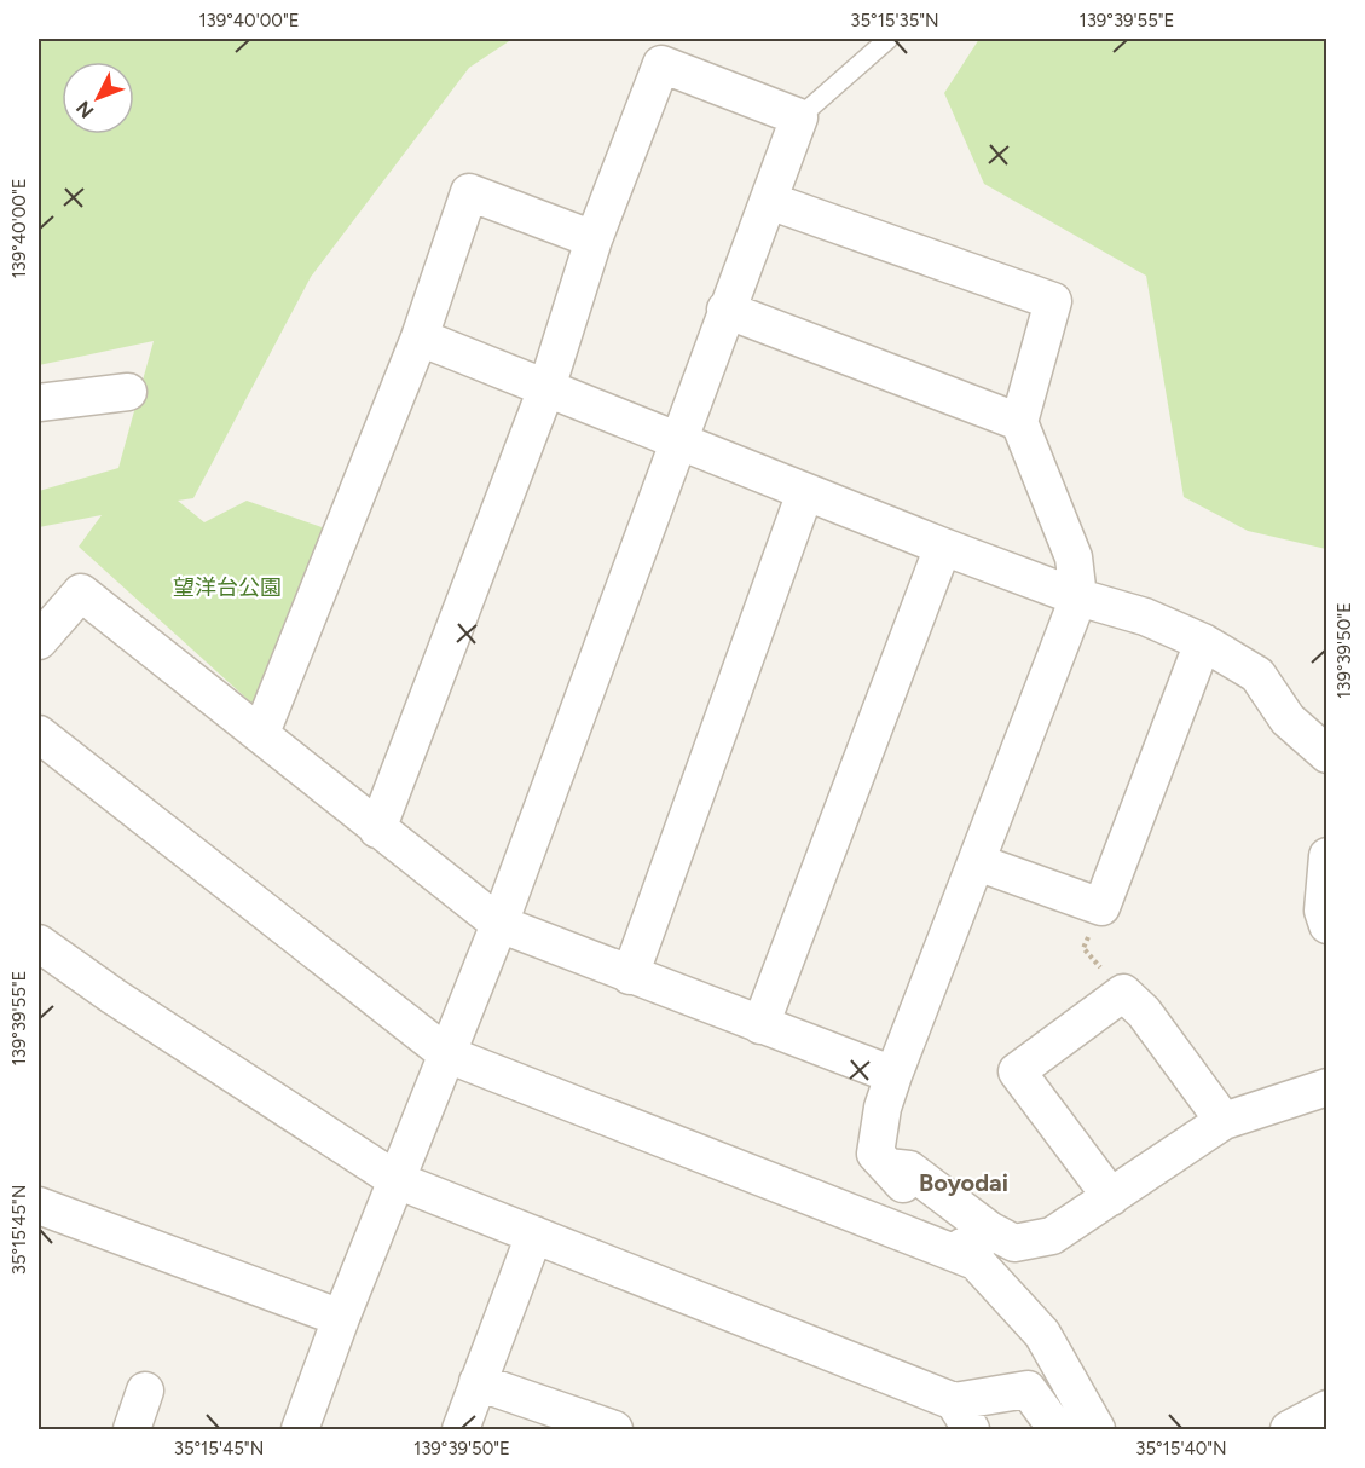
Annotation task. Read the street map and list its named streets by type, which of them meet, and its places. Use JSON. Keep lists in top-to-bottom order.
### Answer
{
  "districts": ["Boyodai"],
  "parks": ["望洋台公園"],
  "north": "bottom left",
  "coordinates": [
    "139°40'00\"E",
    "35°15'35\"N",
    "139°39'55\"E",
    "139°39'50\"E",
    "35°15'45\"N",
    "35°15'40\"N"
  ]
}
